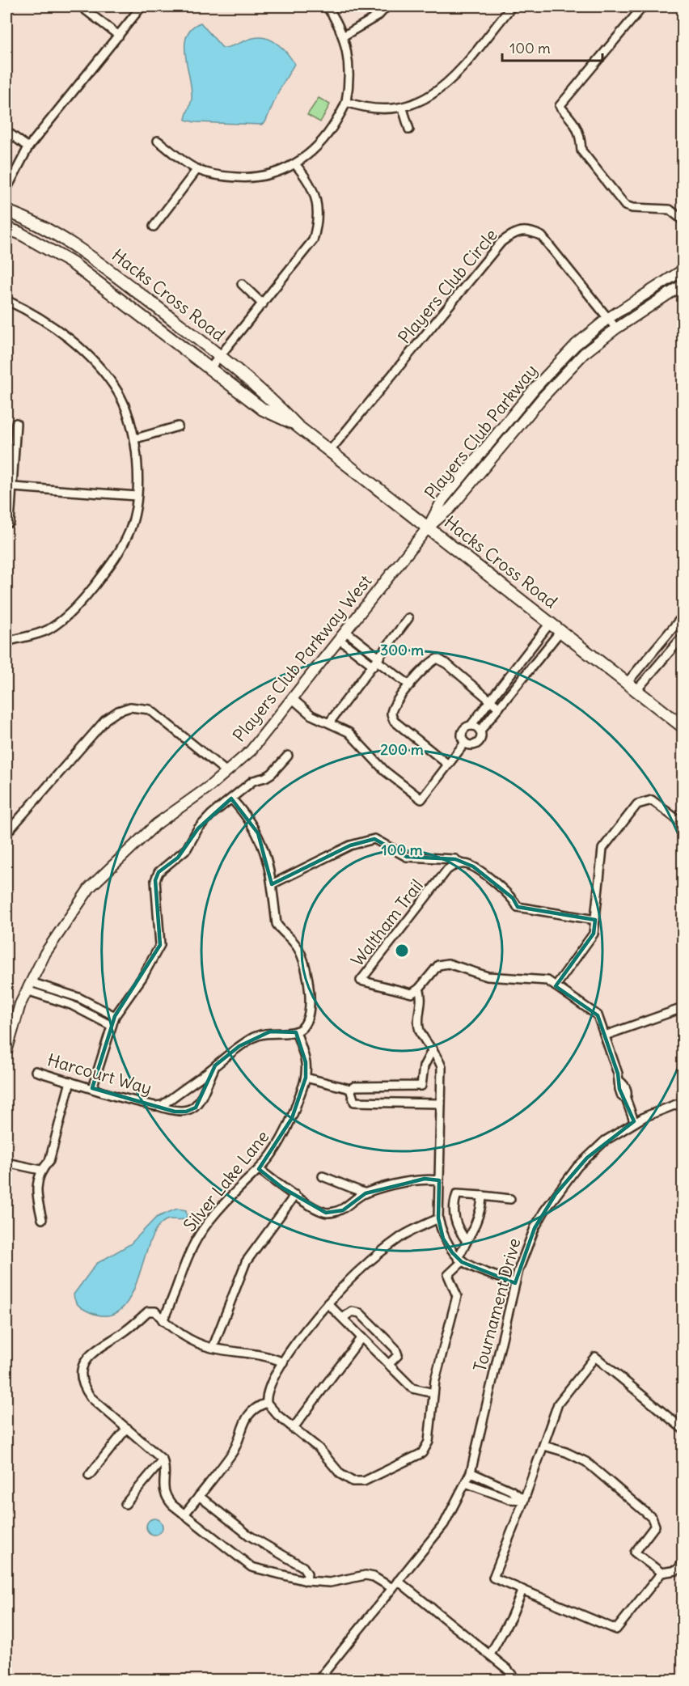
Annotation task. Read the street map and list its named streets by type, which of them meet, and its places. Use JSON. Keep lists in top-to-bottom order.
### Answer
{
  "streets": {
    "main road": ["Hacks Cross Road"],
    "street": [
      "Players Club Circle",
      "Players Club Parkway",
      "Players Club Parkway West",
      "Waltham Trail",
      "Harcourt Way",
      "Silver Lake Lane",
      "Tournament Drive"
    ]
  },
  "crossings": [
    ["Players Club Circle", "Hacks Cross Road"],
    ["Players Club Circle", "Players Club Parkway"],
    ["Hacks Cross Road", "Players Club Parkway"],
    ["Hacks Cross Road", "Players Club Parkway West"],
    ["Players Club Parkway", "Players Club Parkway West"],
    ["Harcourt Way", "Silver Lake Lane"]
  ],
  "scale_bar": "100 m",
  "rings": ["300 m", "200 m", "100 m"]
}
